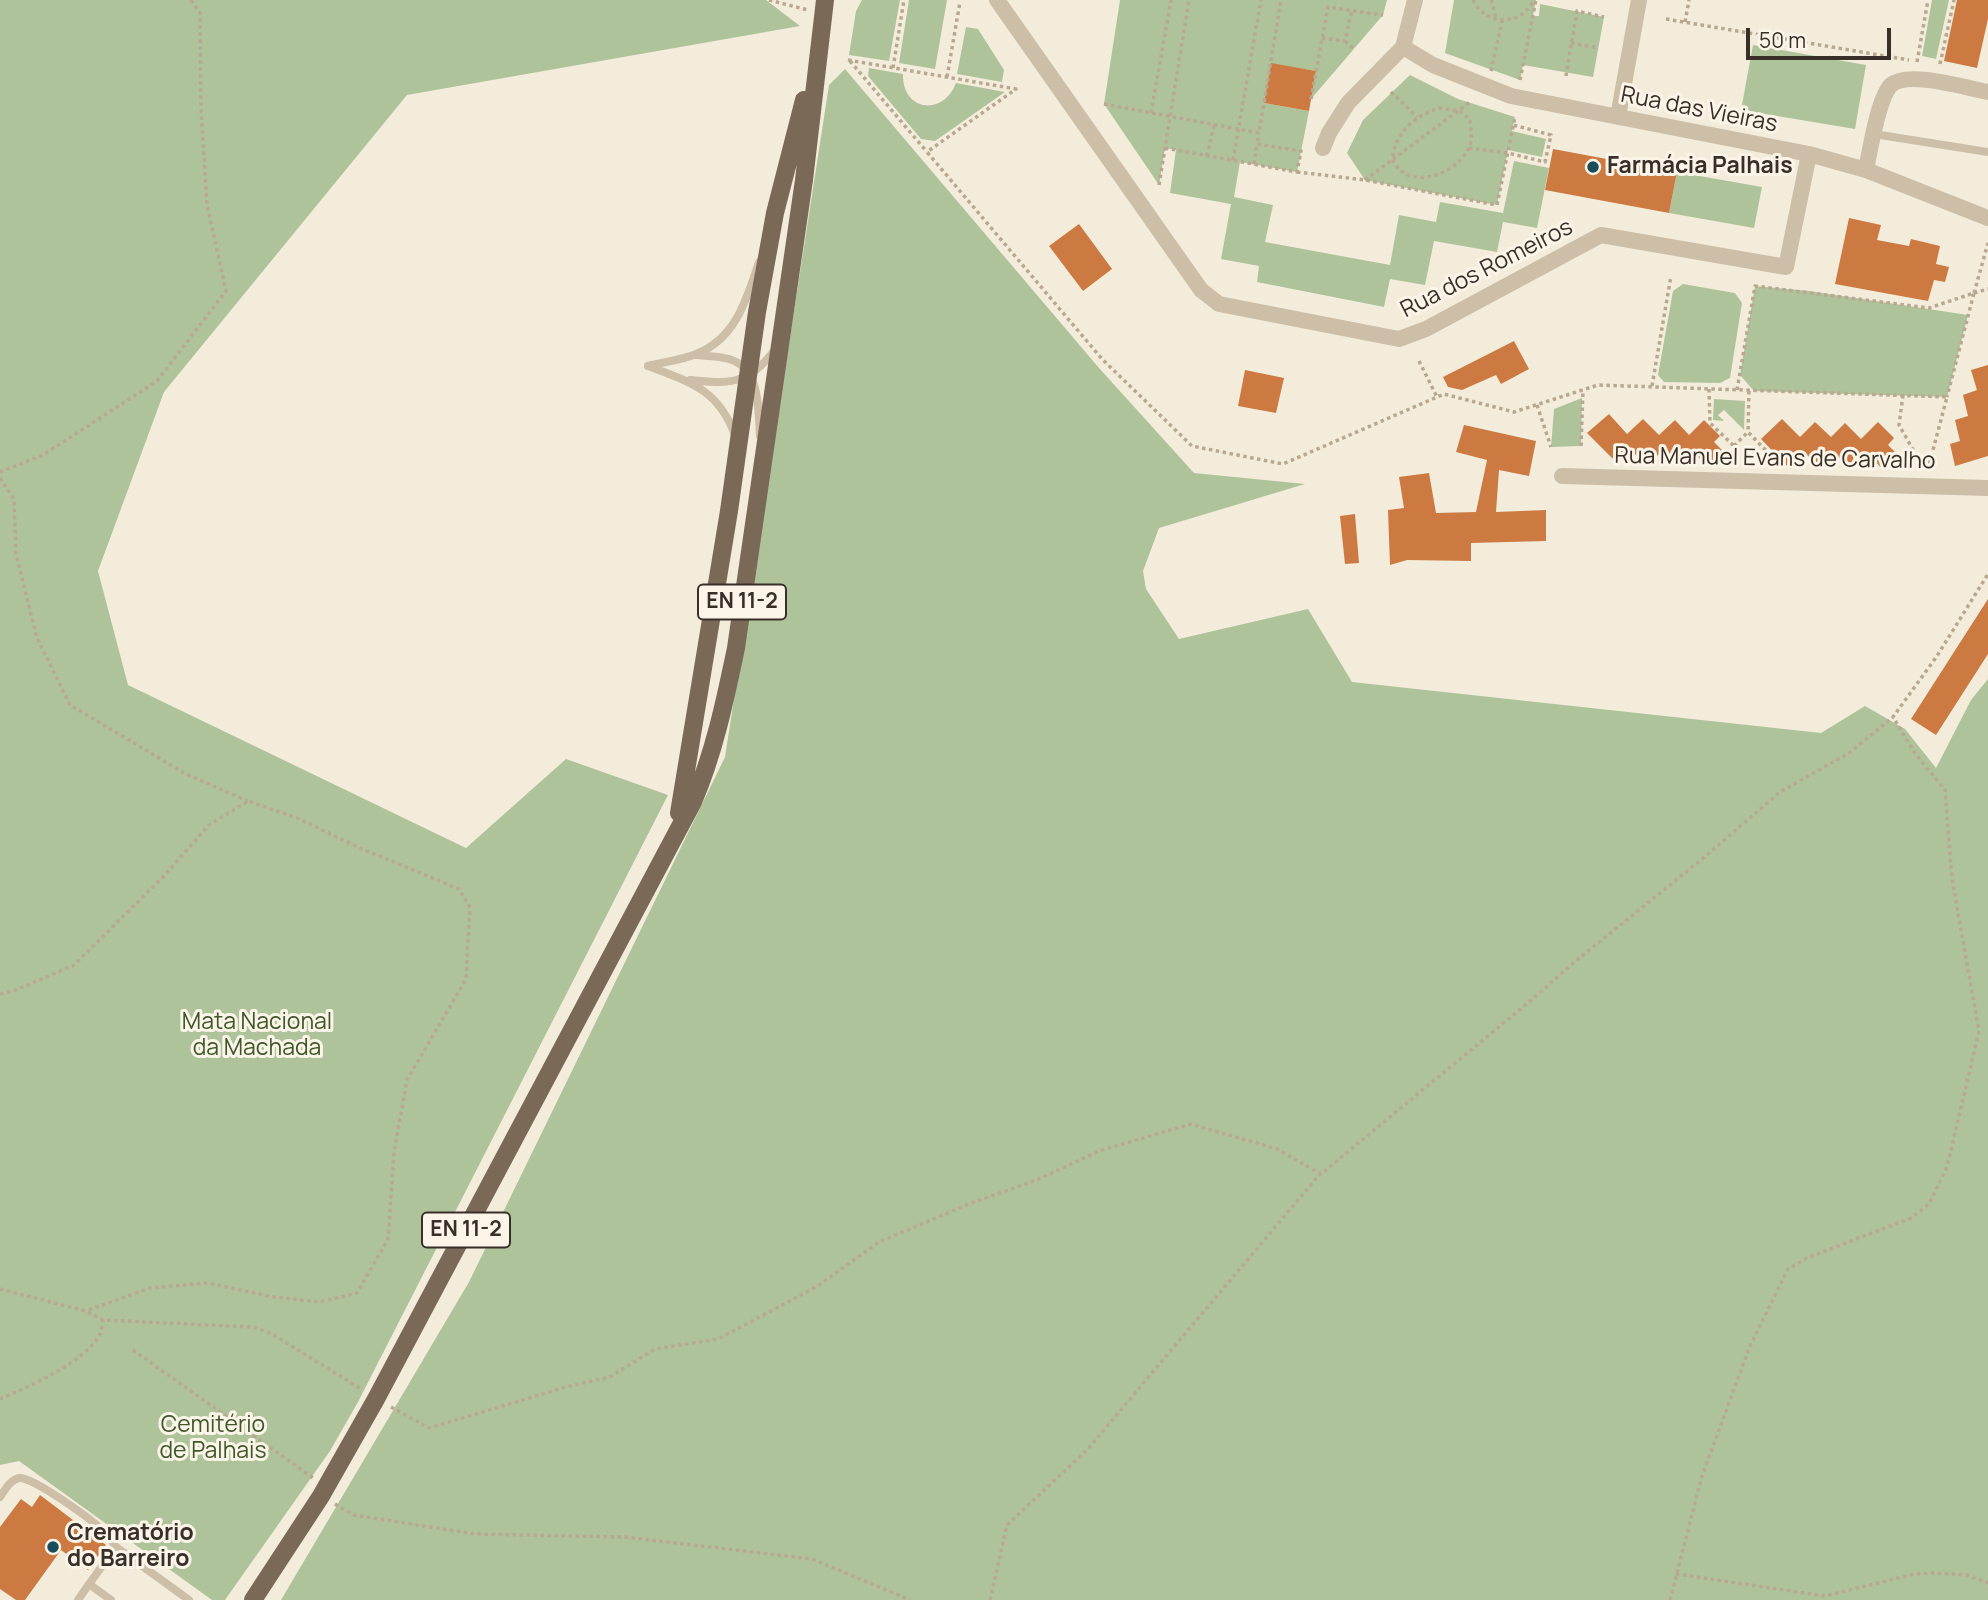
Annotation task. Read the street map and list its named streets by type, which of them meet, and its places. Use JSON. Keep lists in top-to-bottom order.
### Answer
{
  "streets": {
    "main road": ["EN 11-2"],
    "street": ["Rua das Vieiras", "Rua dos Romeiros", "Rua Manuel Evans de Carvalho"]
  },
  "crossings": [
    ["Rua das Vieiras", "Rua dos Romeiros"]
  ],
  "parks": ["Mata Nacional da Machada", "Cemitério de Palhais"],
  "places": ["Farmácia Palhais", "Crematório do Barreiro"],
  "scale_bar": "50 m"
}
